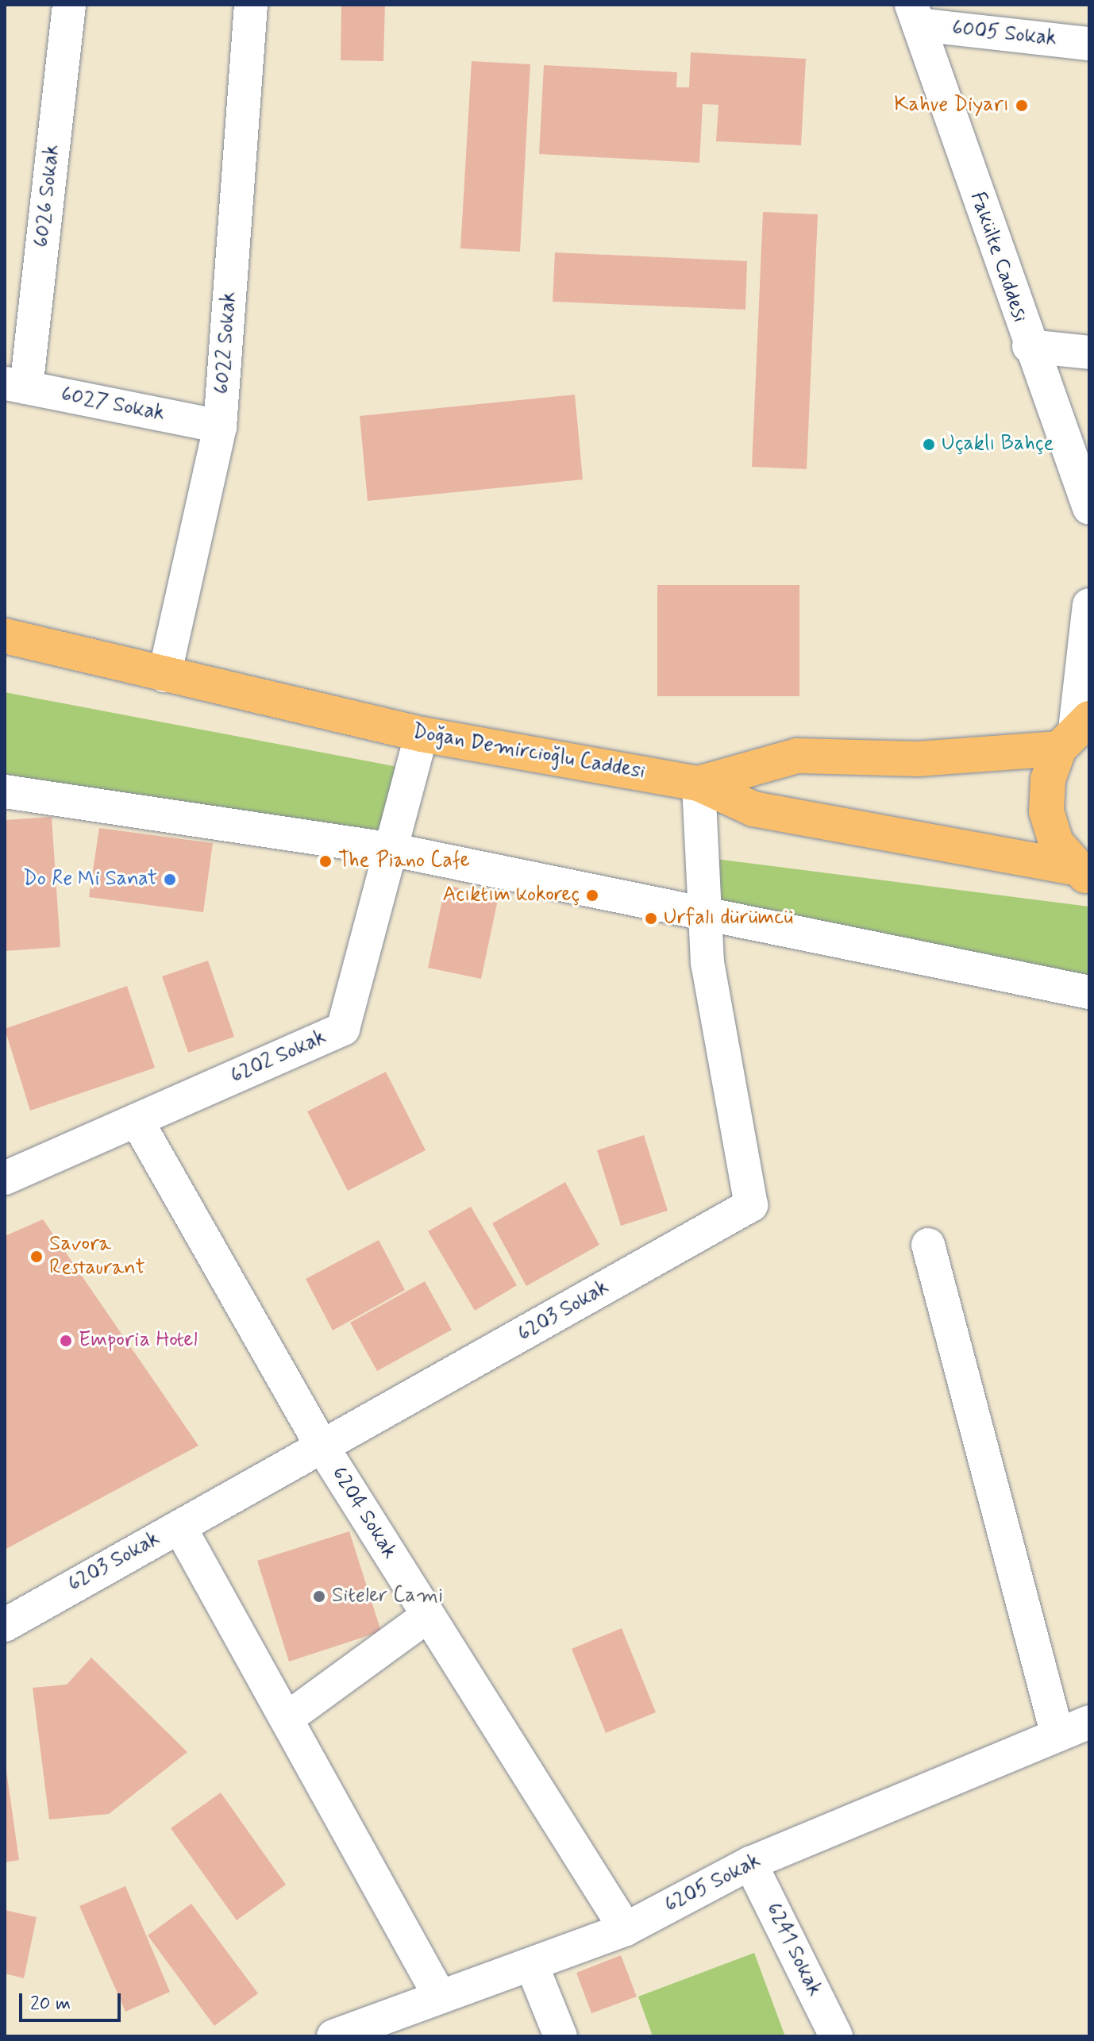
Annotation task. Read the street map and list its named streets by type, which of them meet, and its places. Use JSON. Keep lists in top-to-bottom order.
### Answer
{
  "streets": {
    "main road": ["Doğan Demircioğlu Caddesi"],
    "street": [
      "6005 Sokak",
      "6026 Sokak",
      "Fakülte Caddesi",
      "6022 Sokak",
      "6027 Sokak",
      "6202 Sokak",
      "6203 Sokak",
      "6204 Sokak",
      "6205 Sokak",
      "6241 Sokak"
    ]
  },
  "crossings": [
    ["6005 Sokak", "Fakülte Caddesi"],
    ["6026 Sokak", "6027 Sokak"],
    ["6022 Sokak", "6027 Sokak"],
    ["6022 Sokak", "Doğan Demircioğlu Caddesi"],
    ["Doğan Demircioğlu Caddesi", "6202 Sokak"],
    ["Doğan Demircioğlu Caddesi", "6203 Sokak"],
    ["6202 Sokak", "6204 Sokak"],
    ["6203 Sokak", "6204 Sokak"],
    ["6204 Sokak", "6205 Sokak"],
    ["6205 Sokak", "6241 Sokak"]
  ],
  "places": [
    "Kahve Diyarı",
    "Uçaklı Bahçe",
    "The Piano Cafe",
    "Do Re Mi Sanat",
    "Acıktım kokoreç",
    "Urfalı dürümcü",
    "Savora Restaurant",
    "Emporia Hotel",
    "Siteler Cami"
  ],
  "scale_bar": "20 m"
}
